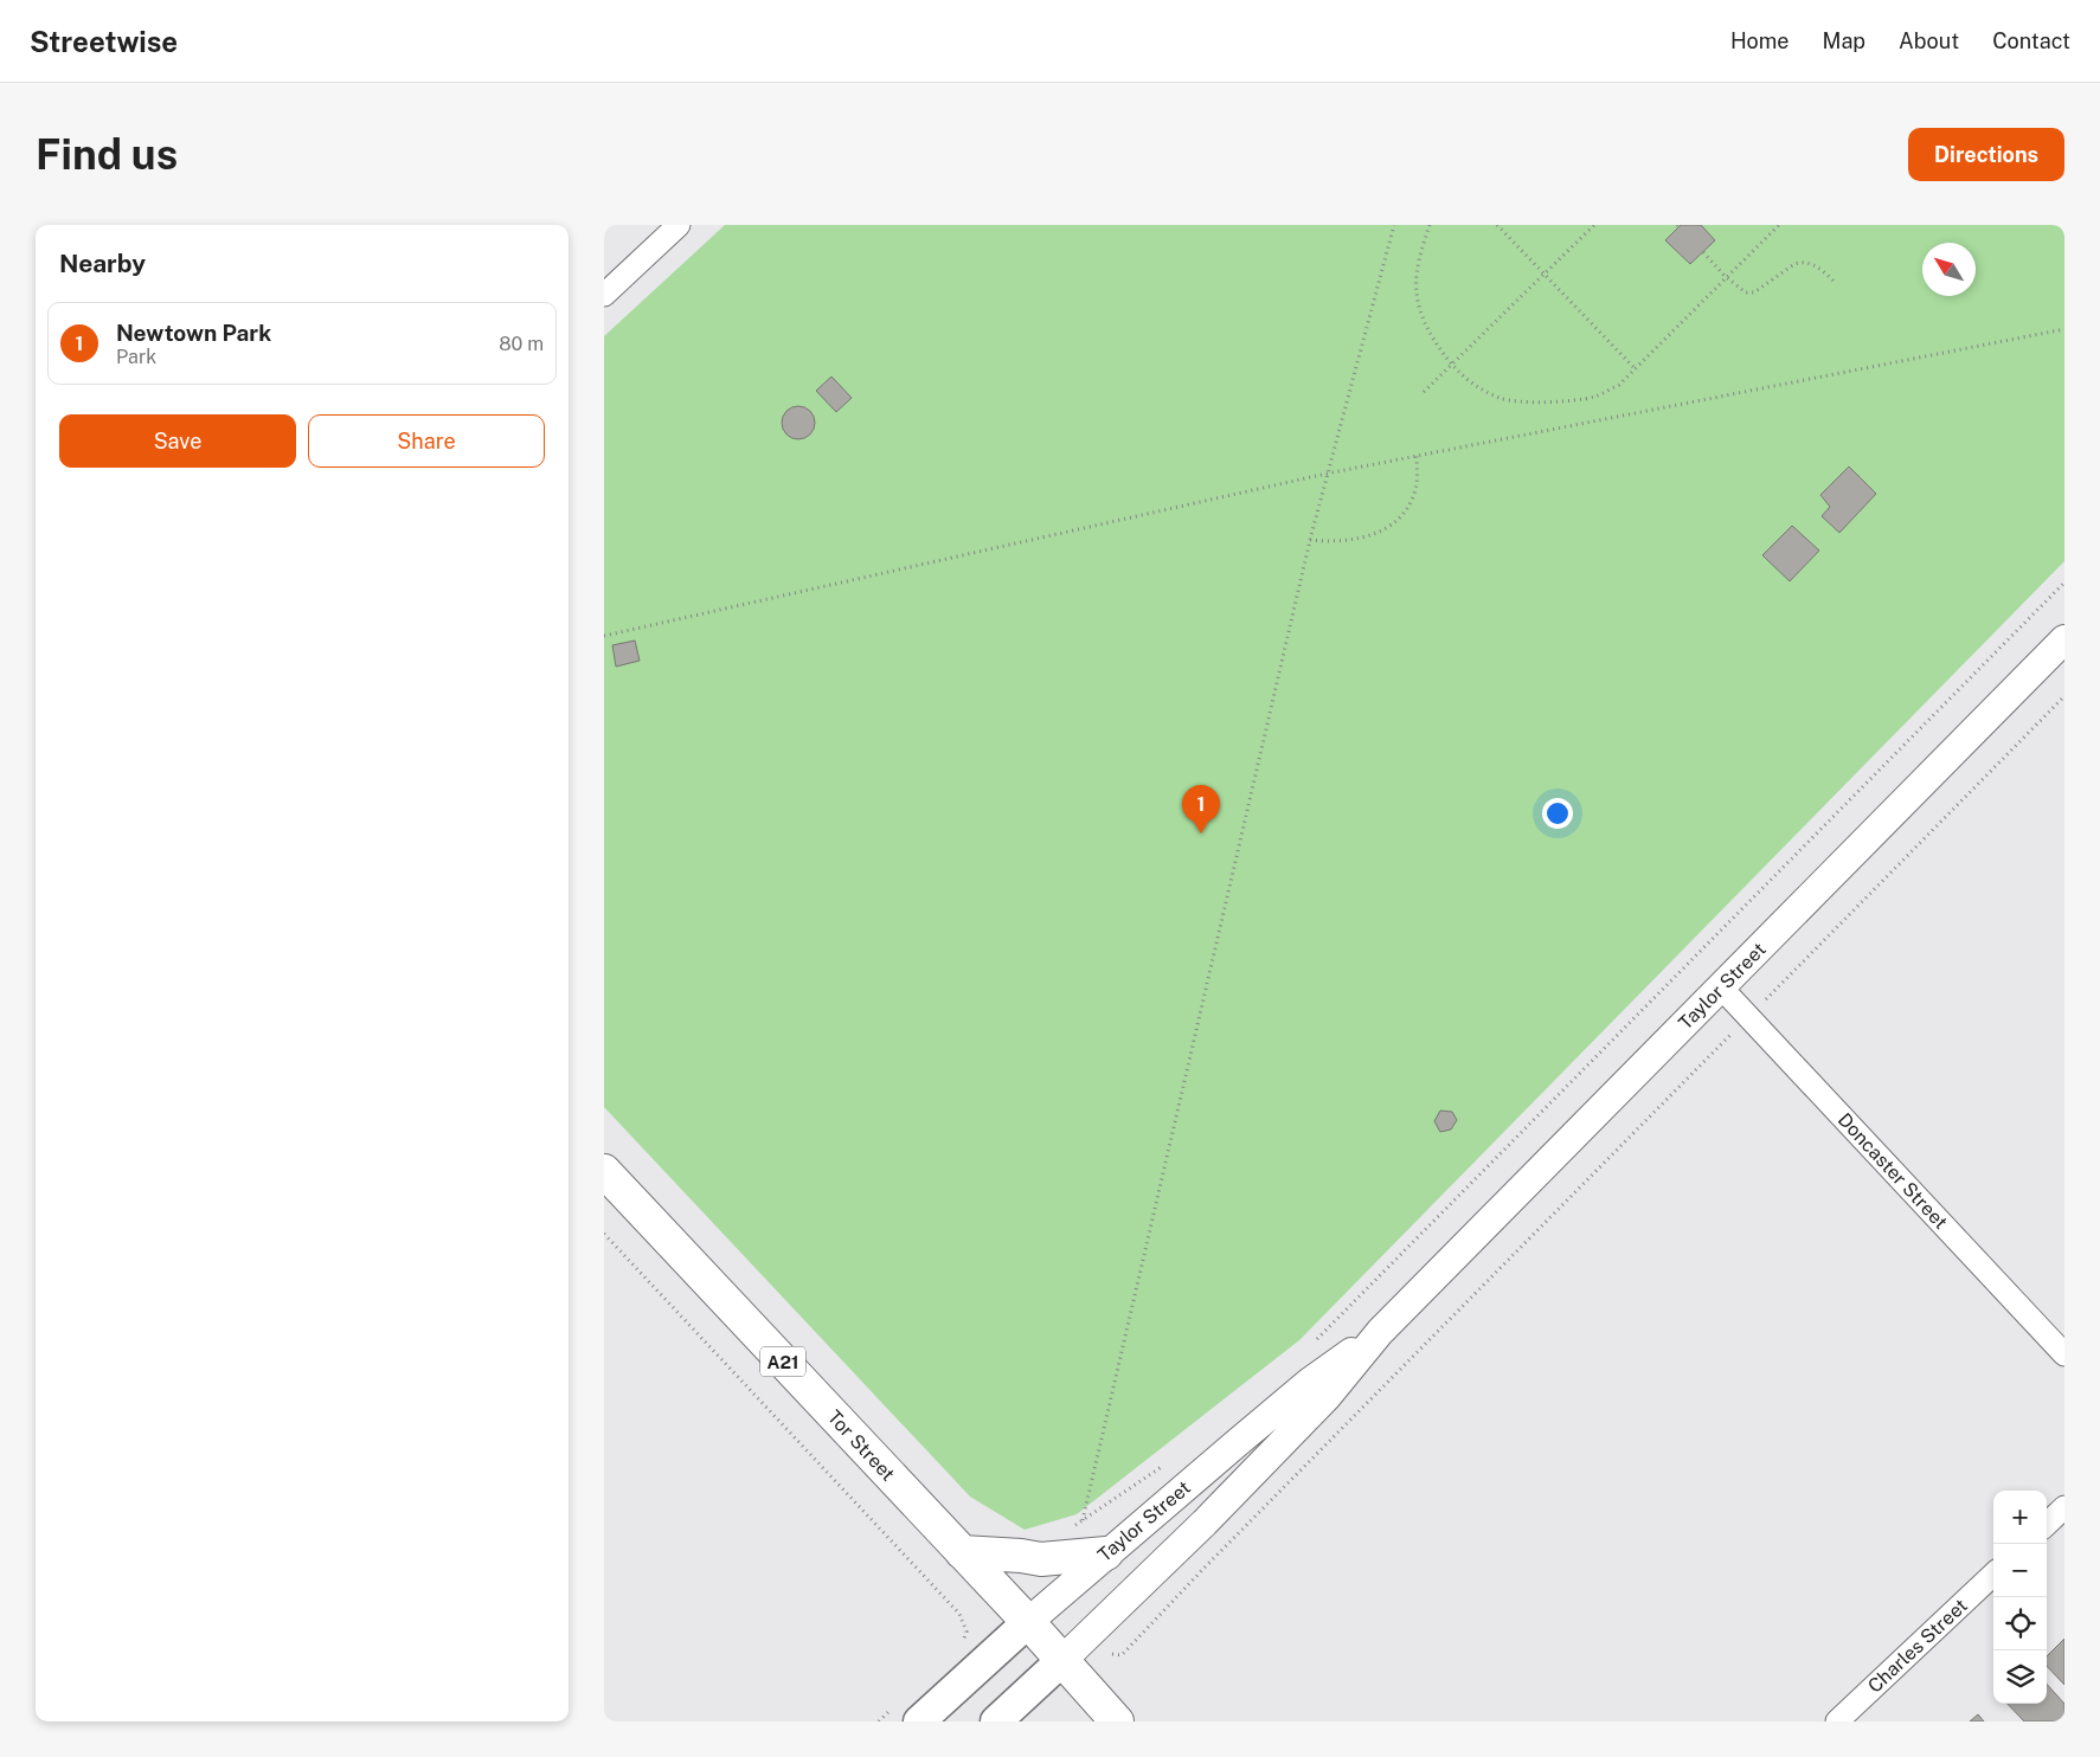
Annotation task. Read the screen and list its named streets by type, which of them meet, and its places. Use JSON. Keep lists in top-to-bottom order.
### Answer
{
  "streets": {
    "highway": ["A21", "Tor Street"],
    "main road": ["Taylor Street"],
    "street": ["Doncaster Street", "Charles Street"]
  },
  "crossings": [
    ["Taylor Street", "Doncaster Street"],
    ["Taylor Street", "Tor Street"]
  ],
  "north": "top left",
  "page": {
    "header": "Streetwise",
    "nav": [
      "Home",
      "Map",
      "About",
      "Contact"
    ],
    "buttons": [
      "Directions",
      ["Save", "Share"]
    ],
    "title": "Find us",
    "heading": "Nearby",
    "list": [
      {
        "mark": "1",
        "name": "Newtown Park",
        "note": "Park",
        "value": "80 m"
      }
    ],
    "pins": "1",
    "map_buttons": ["+", "−"]
  }
}
